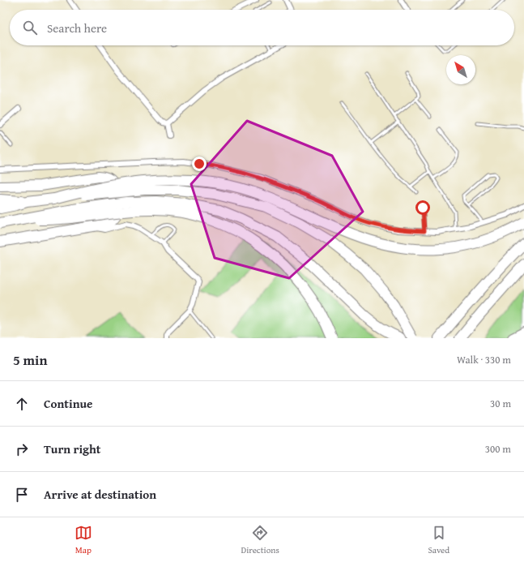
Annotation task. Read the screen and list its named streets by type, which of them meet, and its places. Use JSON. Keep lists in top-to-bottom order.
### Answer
{
  "north": "top left",
  "page": {
    "search": "Search here",
    "heading": ["5 min", "Walk · 330 m"],
    "list": [
      ["Continue", "30 m"],
      ["Turn right", "300 m"],
      "Arrive at destination"
    ],
    "nav": ["Map", "Directions", "Saved"]
  }
}
